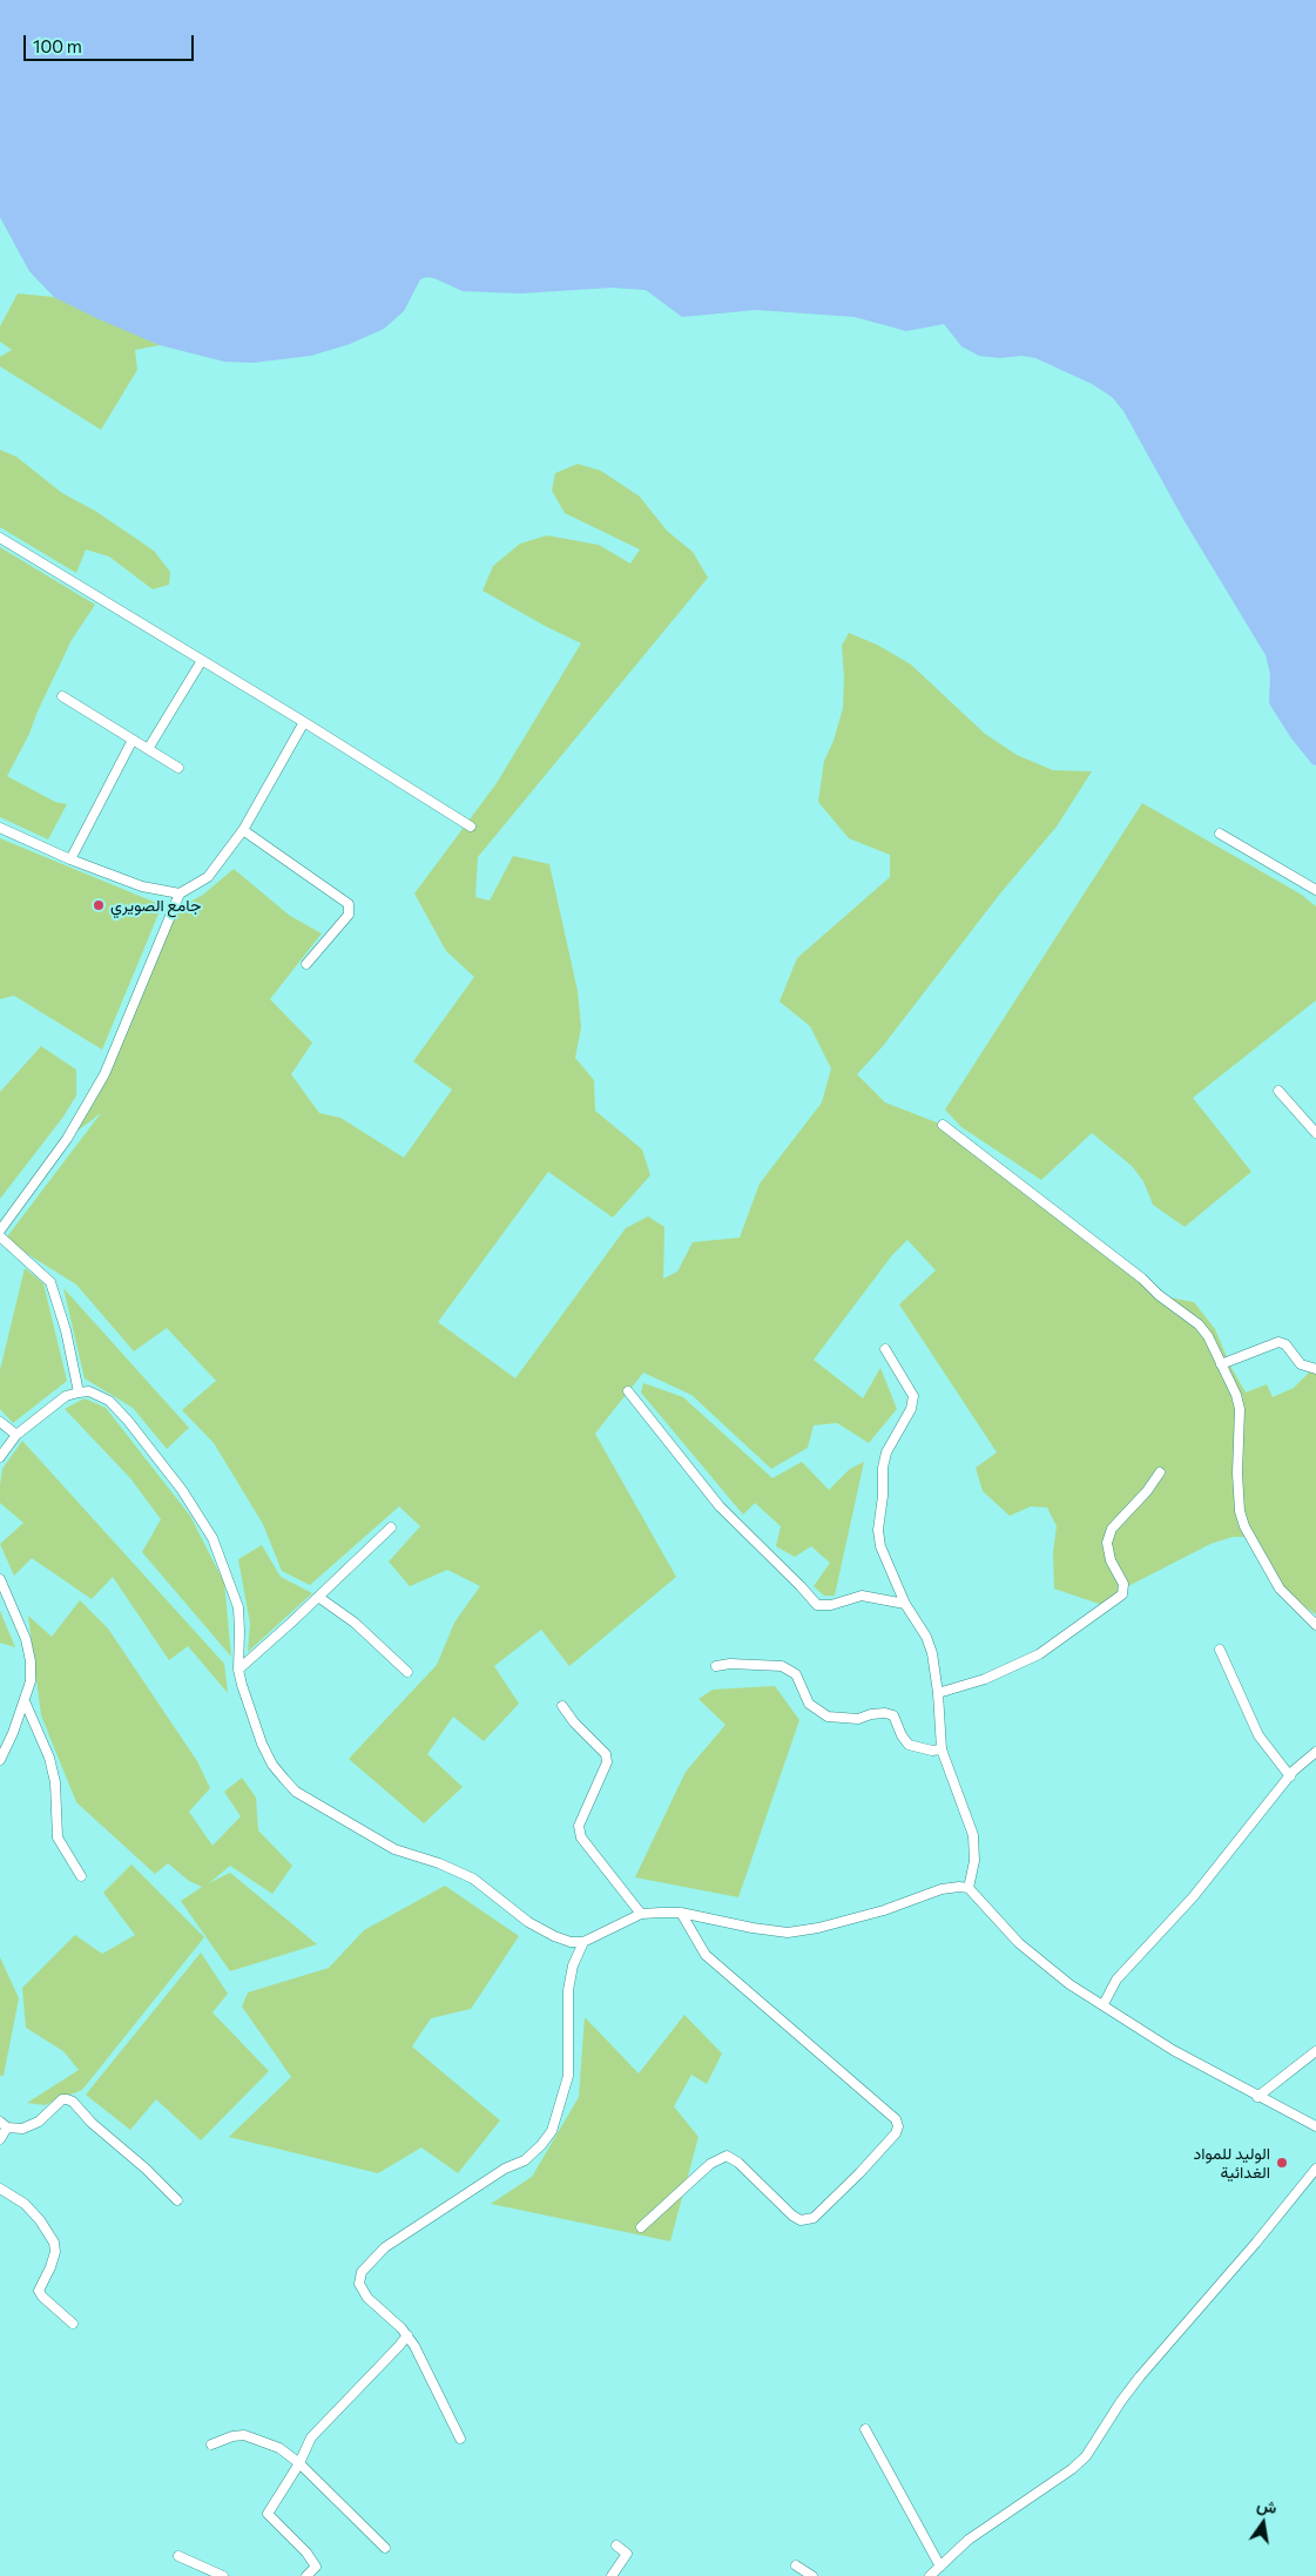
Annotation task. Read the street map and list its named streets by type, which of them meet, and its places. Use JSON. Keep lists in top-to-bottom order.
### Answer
{
  "places": ["جامع الصويري", "الوليد للمواد الغدائية"],
  "scale_bar": "100 m",
  "north": "top"
}
